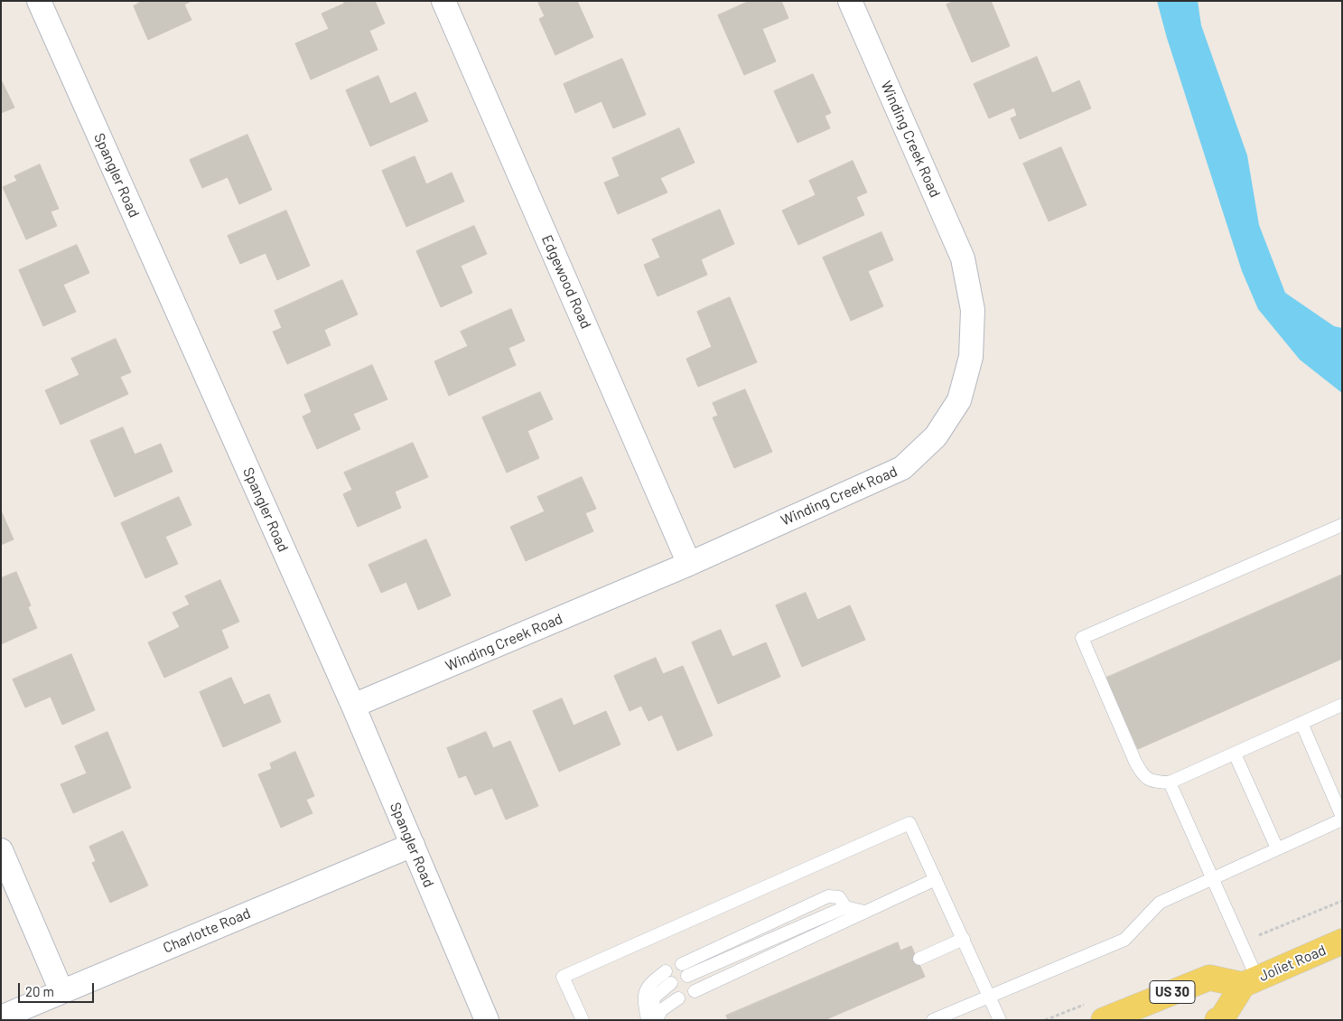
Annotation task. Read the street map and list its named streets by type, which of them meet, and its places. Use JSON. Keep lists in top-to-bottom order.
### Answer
{
  "streets": {
    "main road": ["Joliet Road", "US 30"],
    "street": [
      "Winding Creek Road",
      "Spangler Road",
      "Edgewood Road",
      "Charlotte Road"
    ]
  },
  "crossings": [
    ["Winding Creek Road", "Spangler Road"],
    ["Winding Creek Road", "Edgewood Road"],
    ["Spangler Road", "Charlotte Road"]
  ],
  "scale_bar": "20 m"
}
